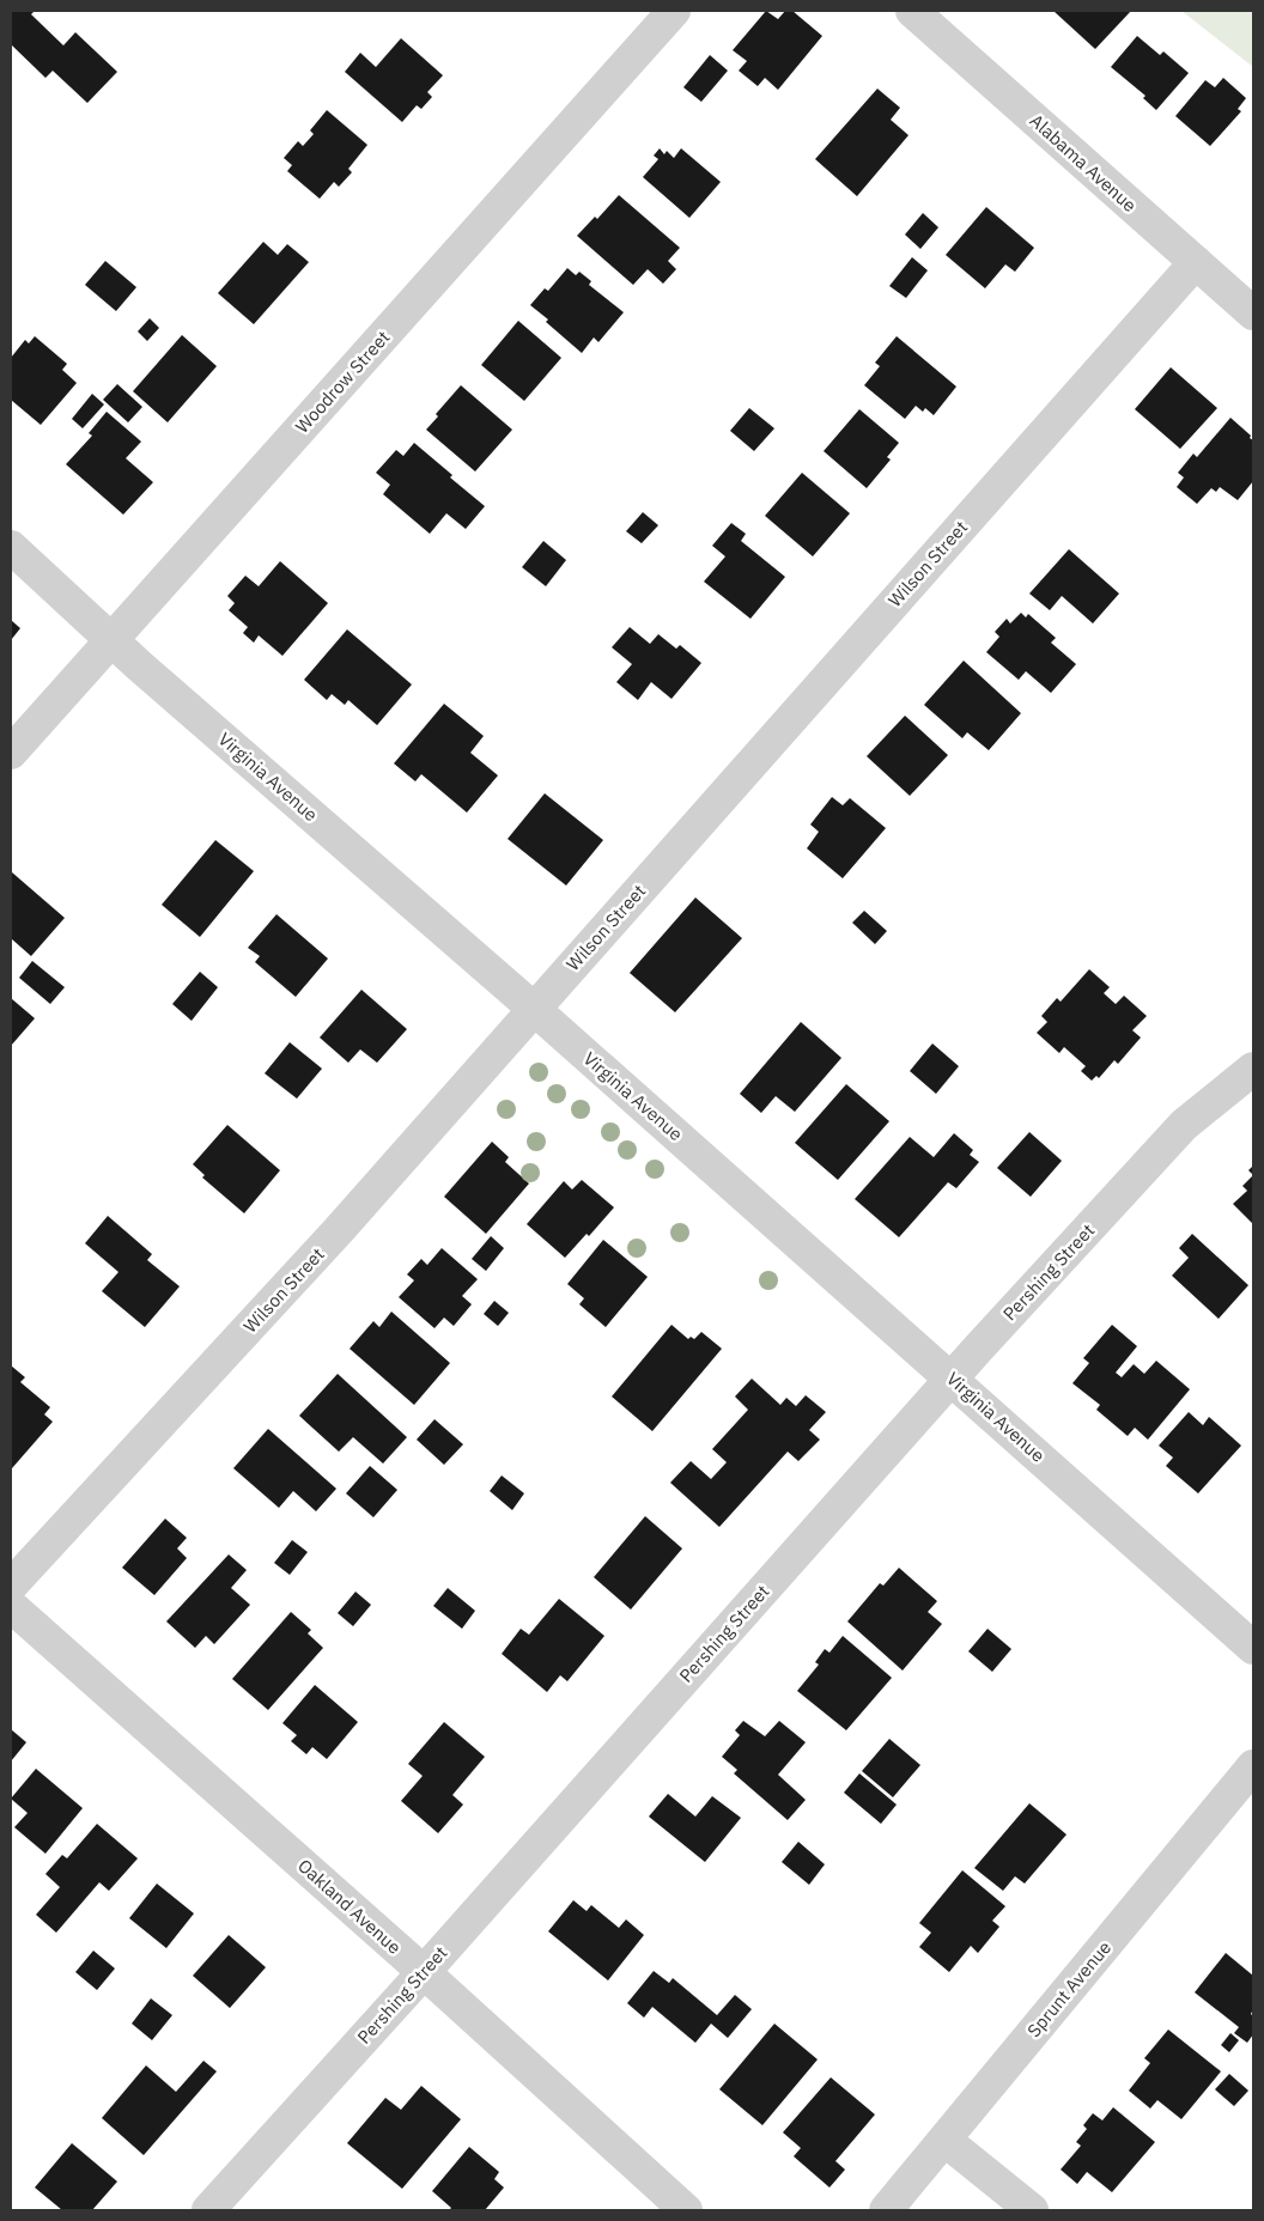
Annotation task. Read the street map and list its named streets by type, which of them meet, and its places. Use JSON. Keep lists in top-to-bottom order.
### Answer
{
  "streets": {
    "street": [
      "Alabama Avenue",
      "Woodrow Street",
      "Wilson Street",
      "Virginia Avenue",
      "Pershing Street",
      "Oakland Avenue",
      "Sprunt Avenue"
    ]
  },
  "crossings": [
    ["Alabama Avenue", "Wilson Street"],
    ["Woodrow Street", "Virginia Avenue"],
    ["Wilson Street", "Virginia Avenue"],
    ["Virginia Avenue", "Pershing Street"],
    ["Pershing Street", "Oakland Avenue"]
  ]
}
